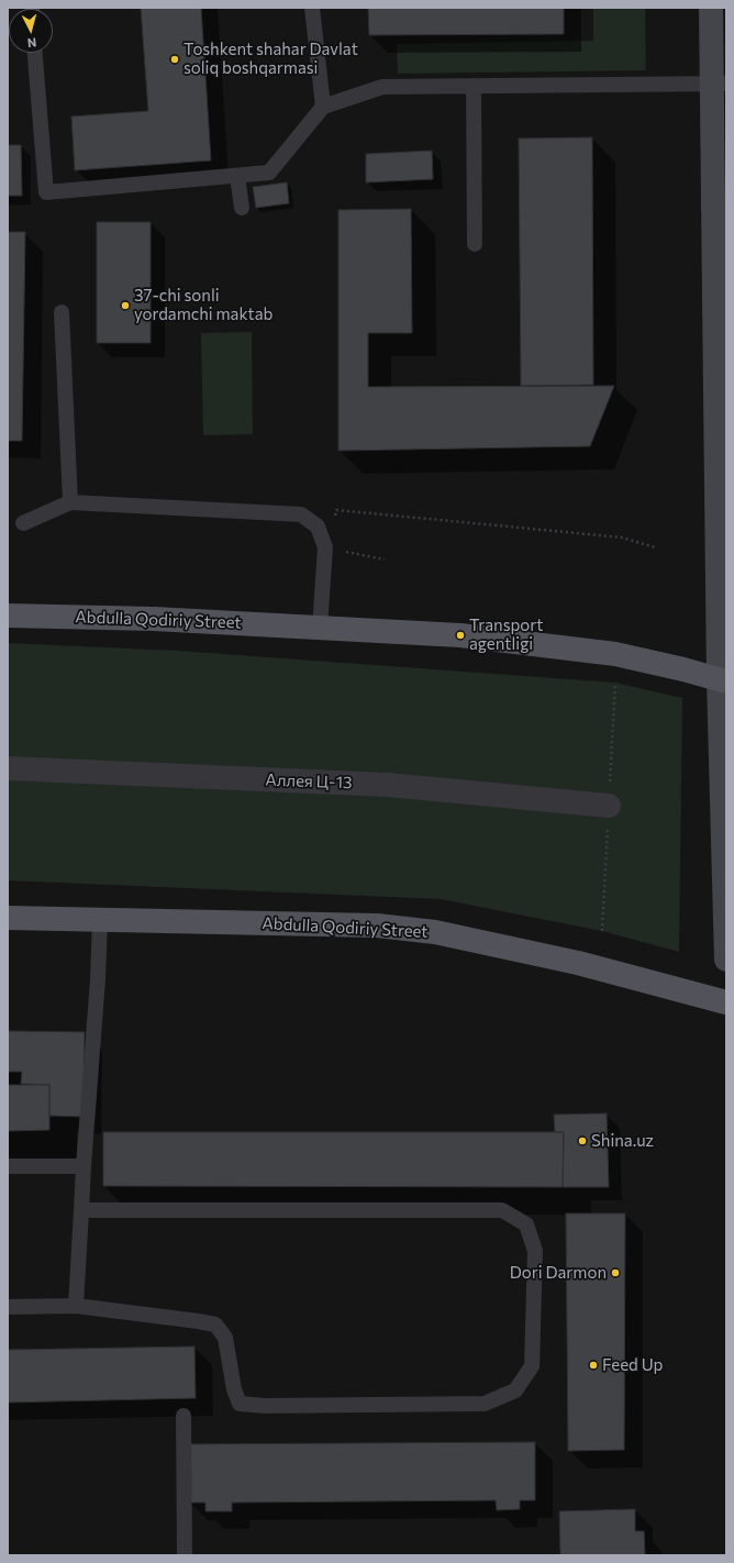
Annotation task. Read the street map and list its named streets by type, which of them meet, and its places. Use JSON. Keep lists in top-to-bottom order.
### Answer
{
  "streets": {
    "main road": ["Abdulla Qodiriy Street"],
    "street": ["Аллея Ц-13"]
  },
  "places": [
    "Toshkent shahar Davlat soliq boshqarmasi",
    "37-chi sonli yordamchi maktab",
    "Transport agentligi",
    "Shina.uz",
    "Dori Darmon",
    "Feed Up"
  ],
  "north": "bottom"
}
